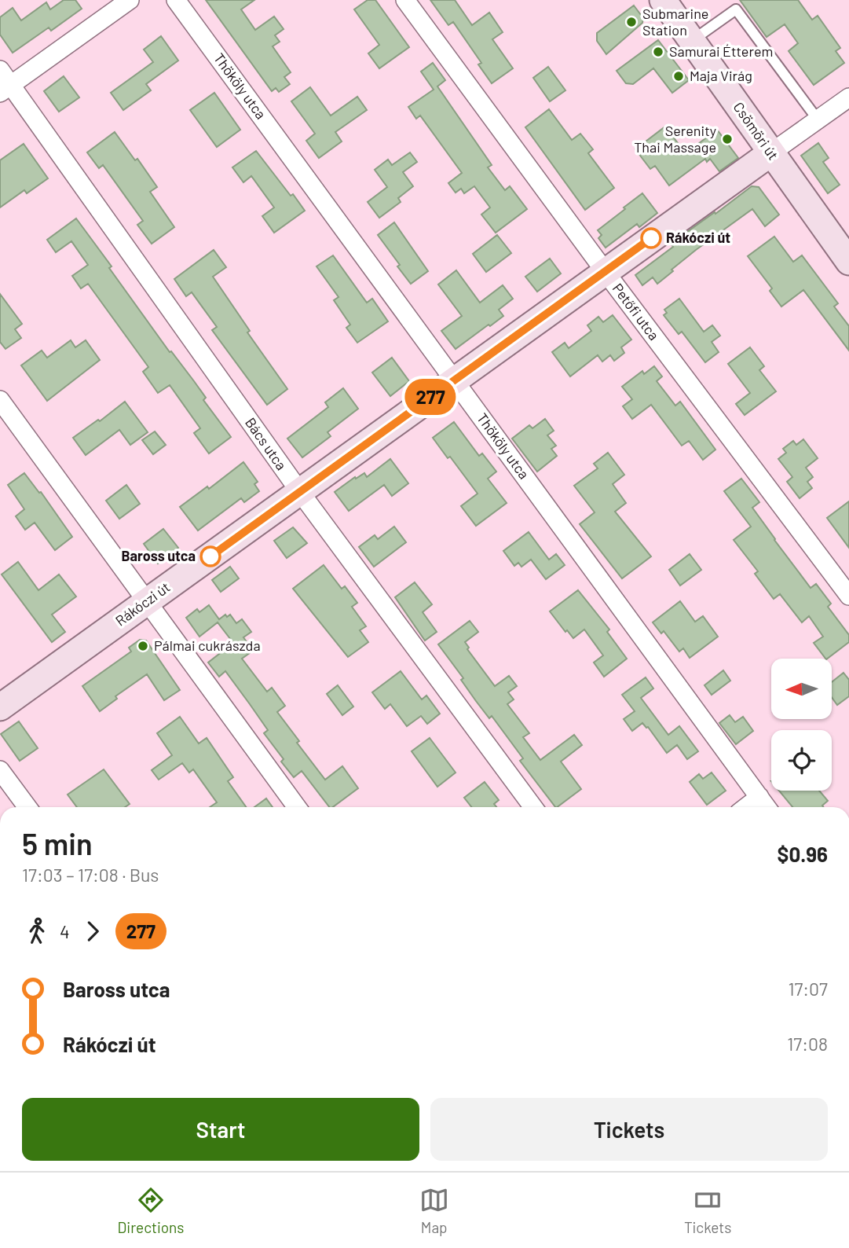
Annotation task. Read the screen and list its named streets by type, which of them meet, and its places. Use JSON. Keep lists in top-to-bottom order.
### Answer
{
  "streets": {
    "street": [
      "Thököly utca",
      "Csömöri út",
      "Petőfi utca",
      "Bács utca",
      "Rákóczi út"
    ]
  },
  "crossings": [
    ["Thököly utca", "Rákóczi út"],
    ["Csömöri út", "Rákóczi út"],
    ["Petőfi utca", "Rákóczi út"],
    ["Bács utca", "Rákóczi út"]
  ],
  "places": [
    "Submarine Station",
    "Samurai Étterem",
    "Maja Virág",
    "Serenity Thai Massage",
    "Rákóczi út",
    "Baross utca",
    "Pálmai cukrászda"
  ],
  "lines": ["bus line 277"],
  "north": "left",
  "page": {
    "on_map": "277",
    "heading": ["5 min", "17:03 – 17:08 · Bus", "$0.96"],
    "legs": ["4", "277"],
    "list": [
      {
        "name": "Baross utca",
        "value": "17:07"
      },
      {
        "name": "Rákóczi út",
        "value": "17:08"
      }
    ],
    "buttons": ["Start", "Tickets"],
    "tabs": ["Directions", "Map", "Tickets"]
  }
}
